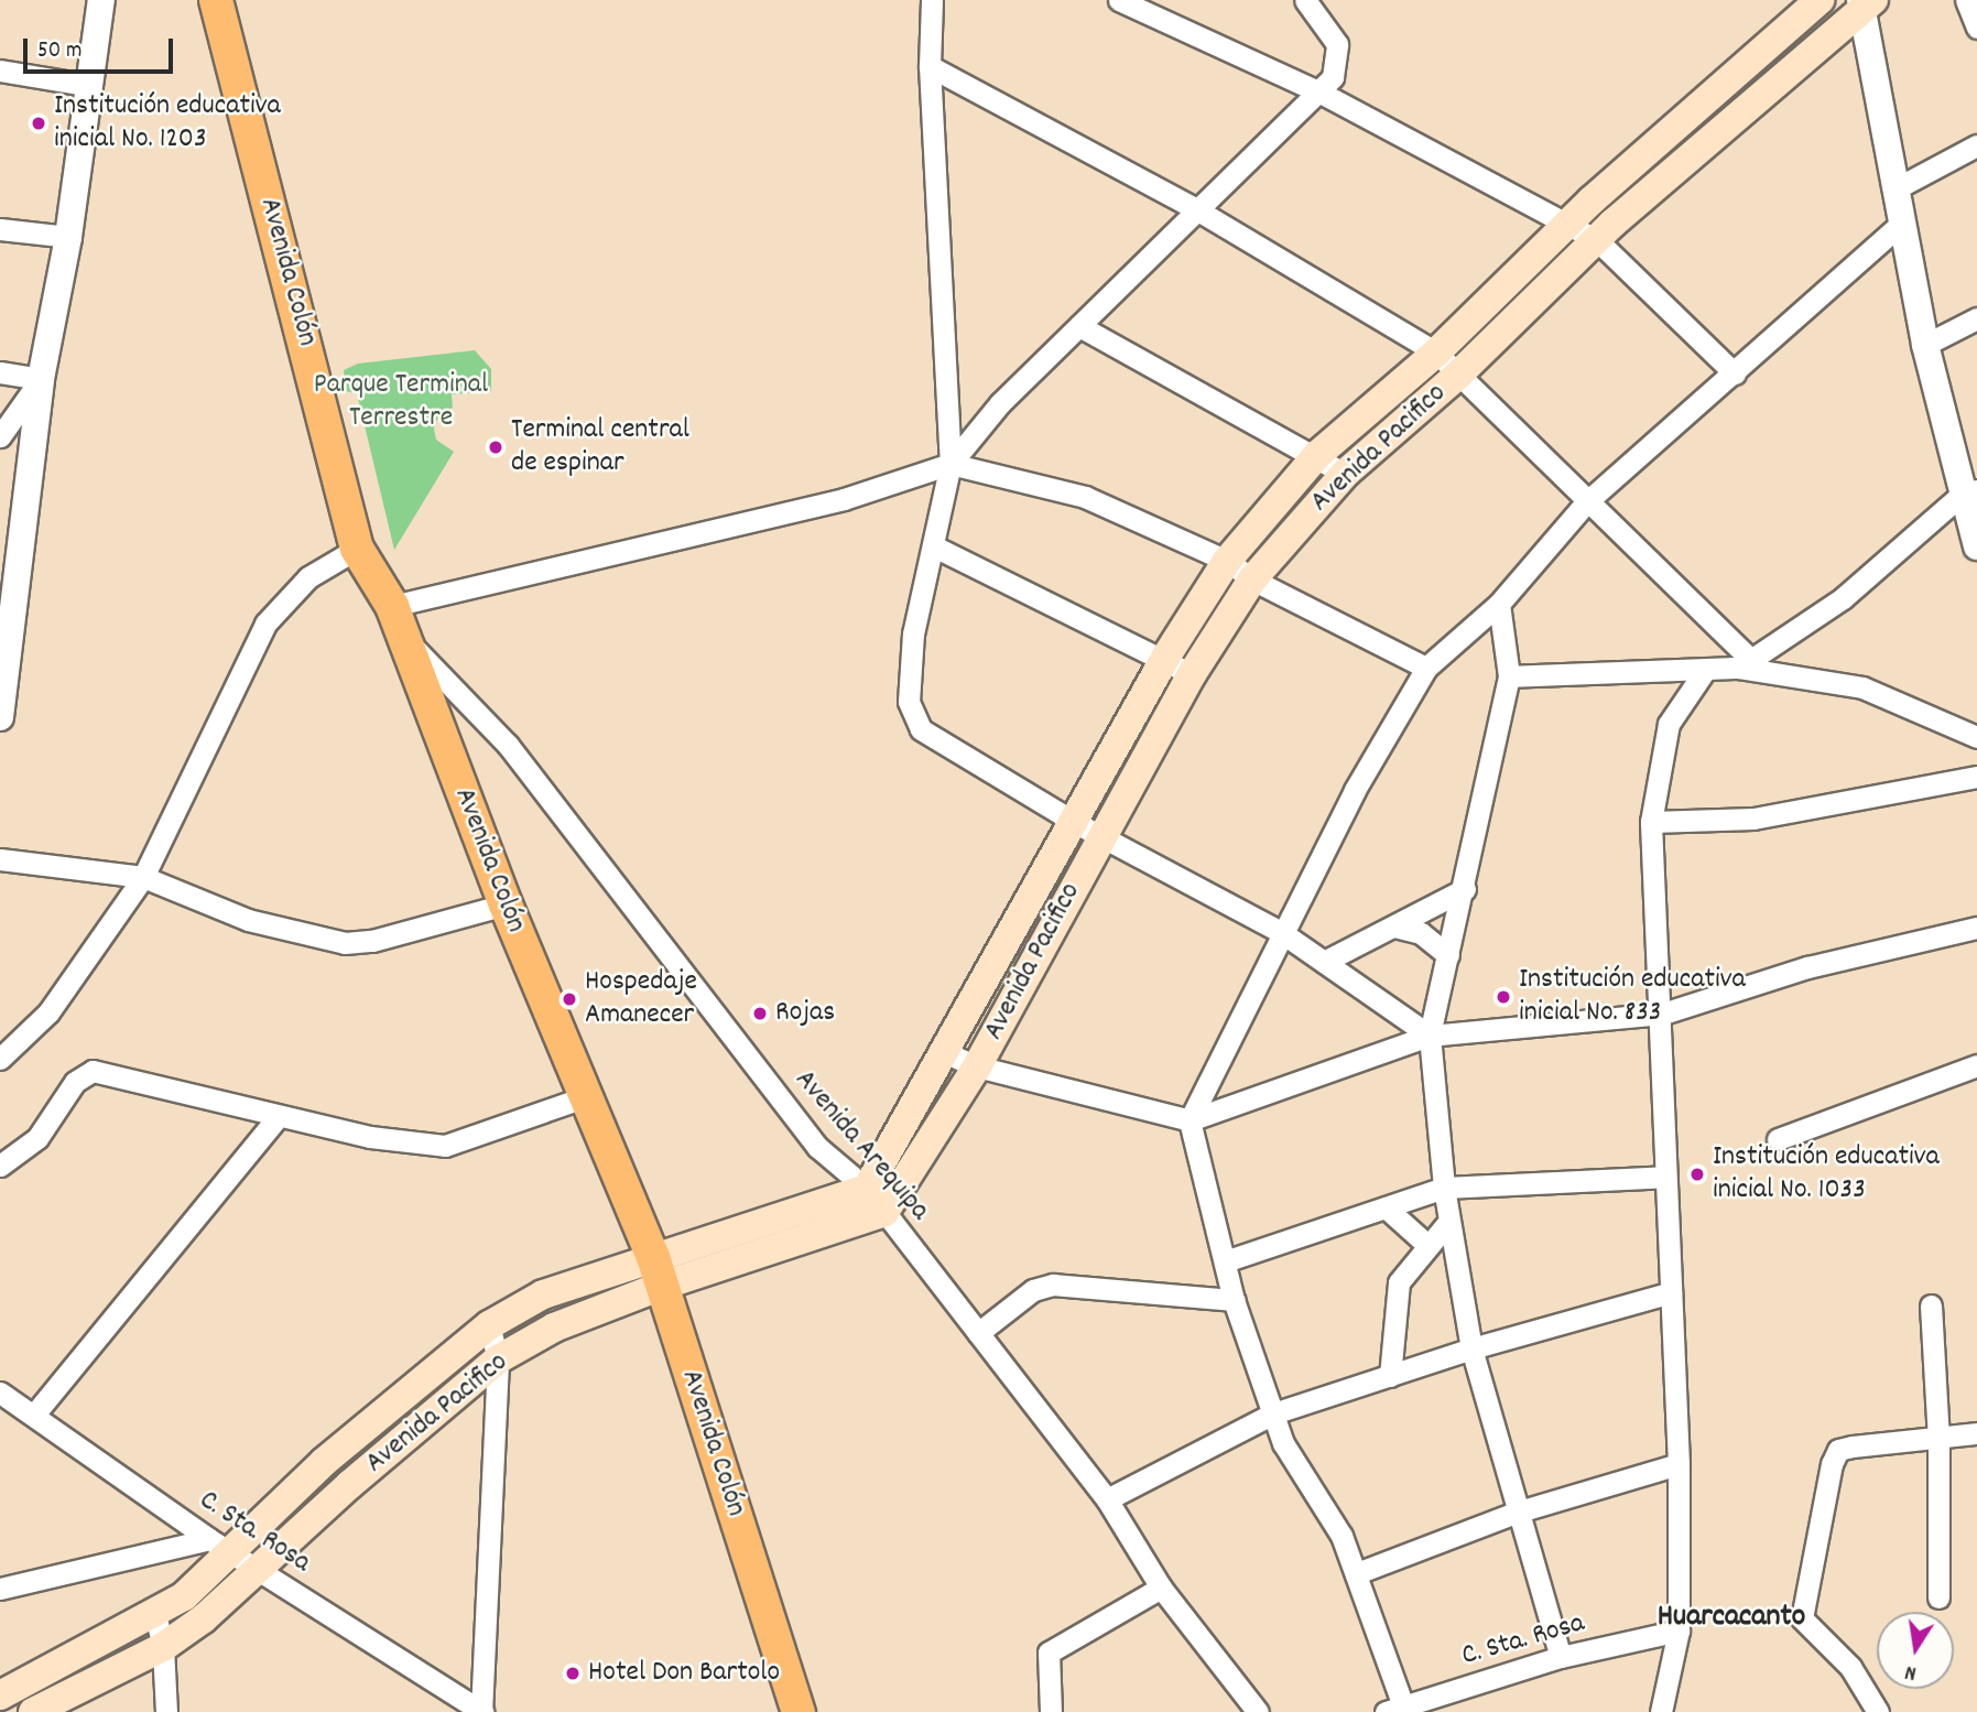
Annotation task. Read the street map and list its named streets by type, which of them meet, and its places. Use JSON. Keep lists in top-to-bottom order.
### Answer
{
  "streets": {
    "main road": ["Avenida Colón", "Avenida Pacifico"],
    "street": ["Avenida Arequipa", "C. Sta. Rosa"]
  },
  "crossings": [
    ["Avenida Colón", "Avenida Pacifico"],
    ["Avenida Colón", "Avenida Arequipa"],
    ["Avenida Pacifico", "Avenida Arequipa"],
    ["Avenida Pacifico", "C. Sta. Rosa"]
  ],
  "districts": ["Huarcacanto"],
  "parks": ["Parque Terminal Terrestre"],
  "places": [
    "Institución educativa inicial No. 1203",
    "Terminal central de espinar",
    "Institución educativa inicial No. 833",
    "Hospedaje Amanecer",
    "Rojas",
    "Institución educativa inicial No. 1033",
    "Hotel Don Bartolo"
  ],
  "scale_bar": "50 m",
  "north": "bottom"
}
